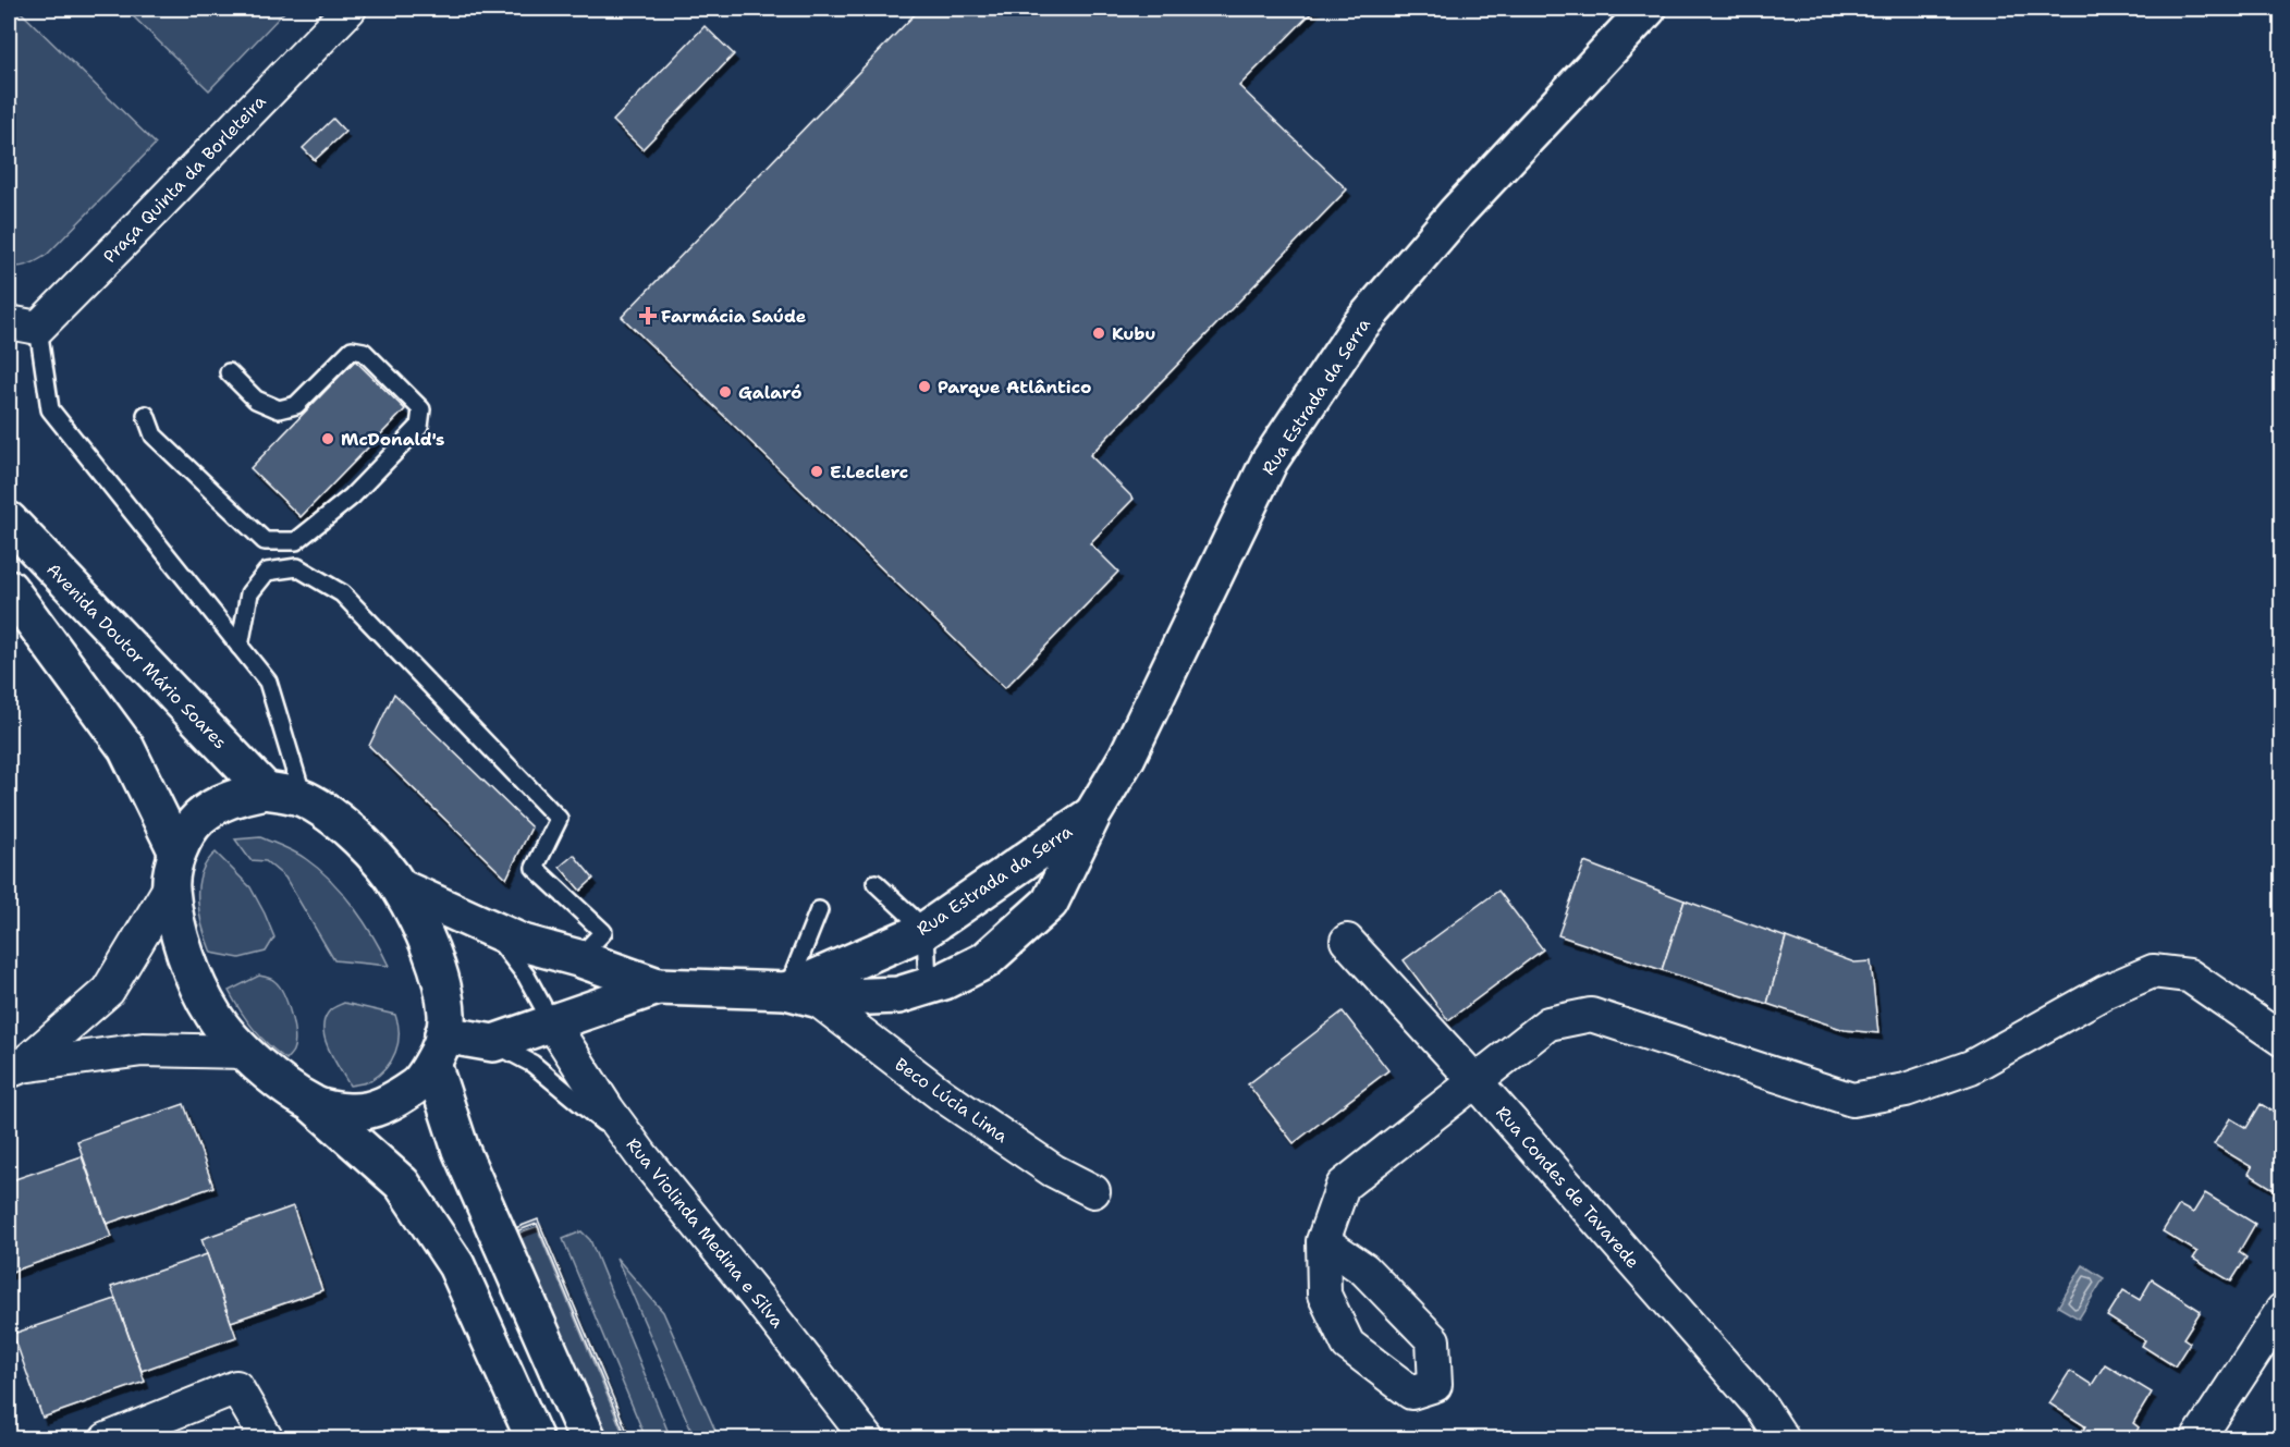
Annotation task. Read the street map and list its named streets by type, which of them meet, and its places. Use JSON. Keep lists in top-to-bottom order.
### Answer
{
  "streets": {
    "main road": ["Rua Estrada da Serra", "Avenida Doutor Mário Soares"],
    "street": [
      "Praça Quinta da Borleteira",
      "Beco Lúcia Lima",
      "Rua Condes de Tavarede",
      "Rua Violinda Medina e Silva"
    ]
  },
  "crossings": [
    ["Rua Estrada da Serra", "Beco Lúcia Lima"]
  ],
  "places": {
    "health": ["Farmácia Saúde"],
    "other": [
      "Kubu",
      "Parque Atlântico",
      "Galaró",
      "McDonald's",
      "E.Leclerc"
    ]
  }
}
